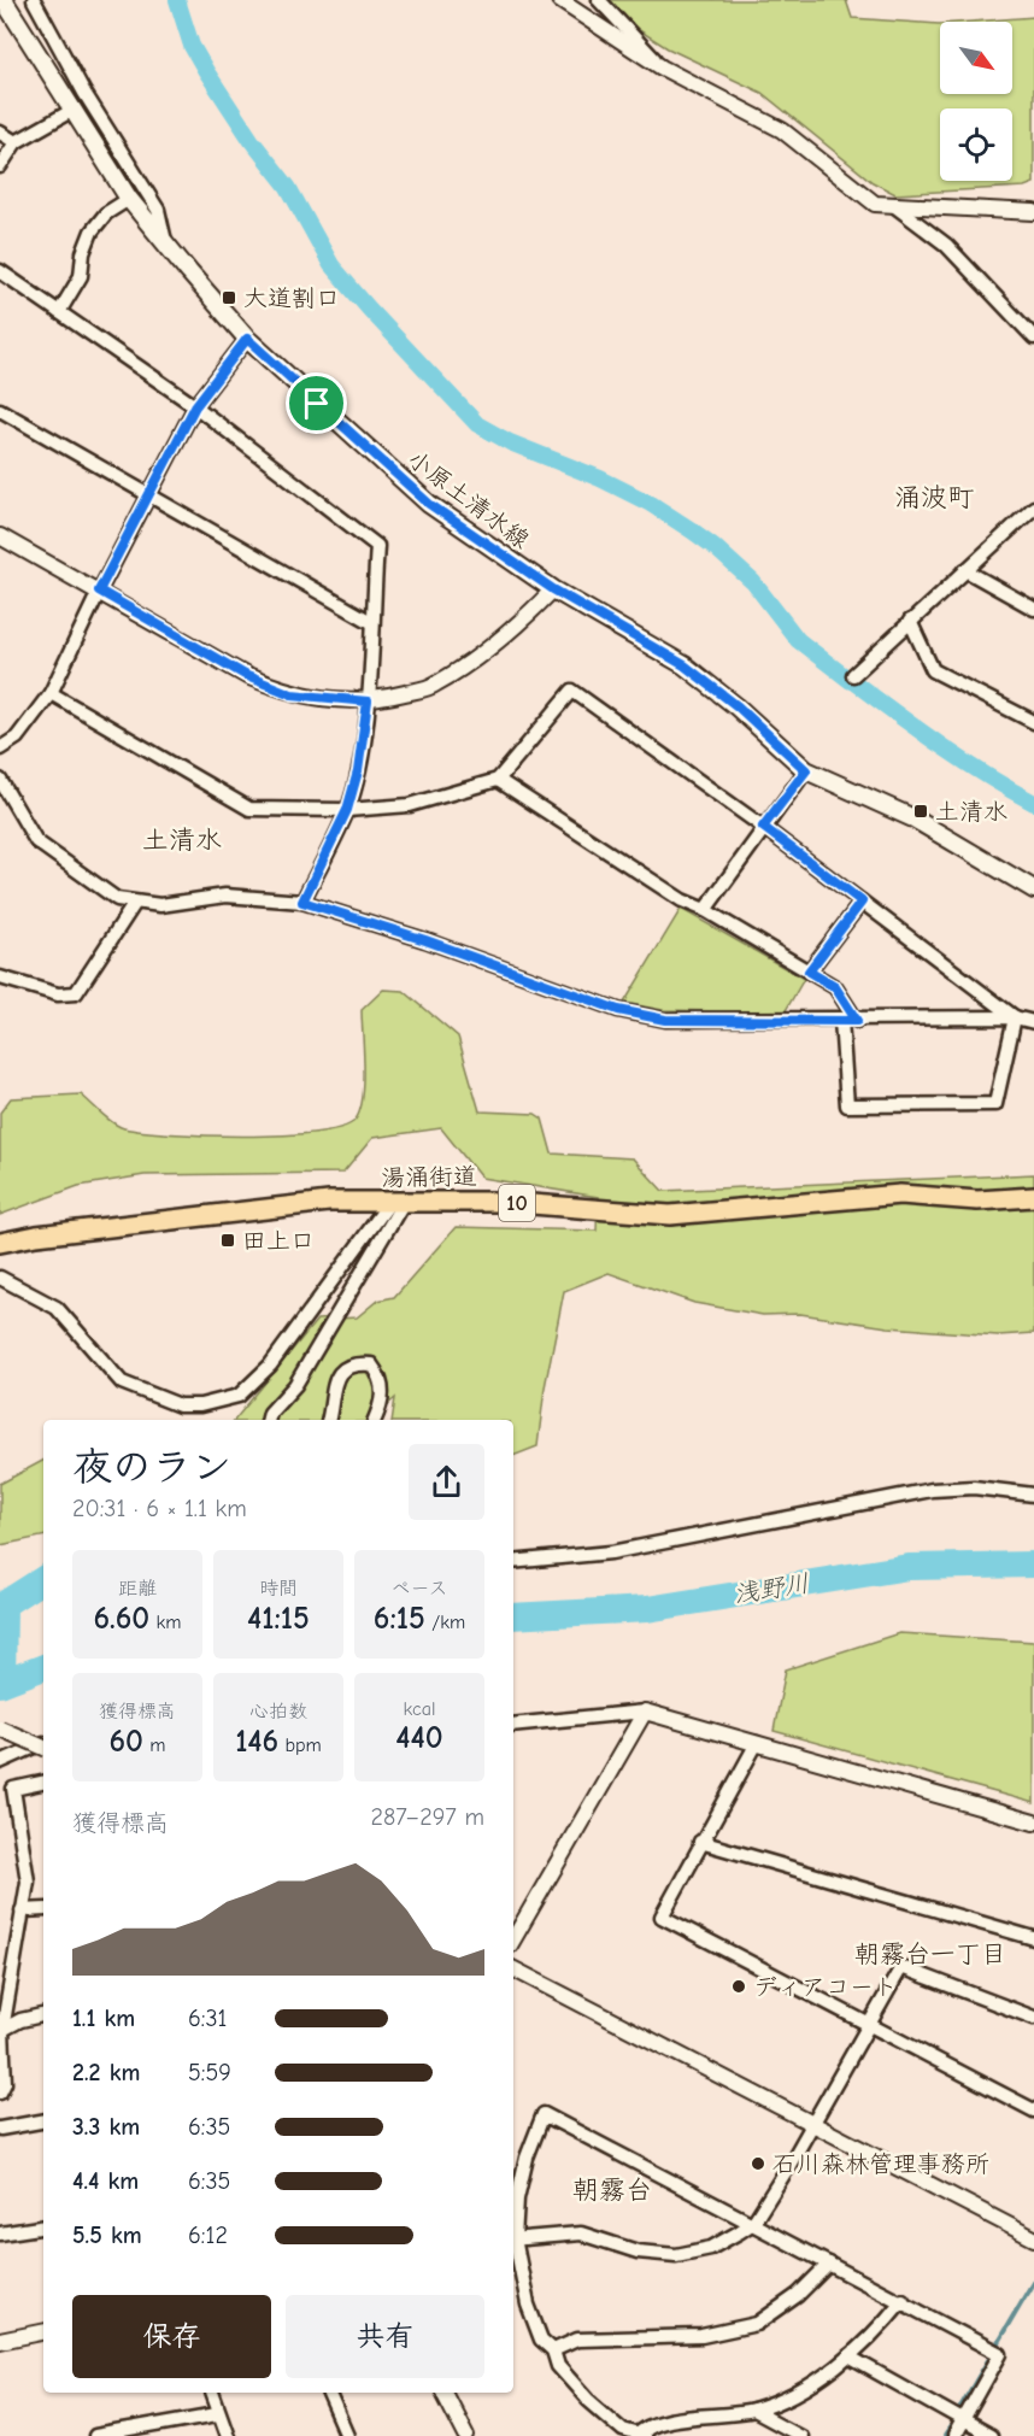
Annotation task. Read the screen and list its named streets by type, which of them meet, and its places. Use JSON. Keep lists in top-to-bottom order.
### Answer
{
  "streets": {
    "main road": ["小原土清水線", "湯涌街道", "10"]
  },
  "districts": [
    "涌波町",
    "土清水",
    "朝霧台一丁目",
    "朝霧台"
  ],
  "water": ["浅野川"],
  "places": {
    "transit": ["大道割口", "土清水", "田上口"],
    "other": ["ディアコート", "石川森林管理事務所"]
  },
  "north": "bottom right",
  "page": {
    "heading": ["夜のラン", "20:31 · 6 × 1.1 km"],
    "stats": [
      ["距離", "6.60 km"],
      ["時間", "41:15"],
      ["ペース", "6:15 /km"],
      ["獲得標高", "60 m"],
      ["心拍数", "146 bpm"],
      ["kcal", "440"]
    ],
    "chart": ["獲得標高", "287–297 m"],
    "list": [
      {
        "name": "1.1 km",
        "note": "6:31"
      },
      {
        "name": "2.2 km",
        "note": "5:59"
      },
      {
        "name": "3.3 km",
        "note": "6:35"
      },
      {
        "name": "4.4 km",
        "note": "6:35"
      },
      {
        "name": "5.5 km",
        "note": "6:12"
      }
    ],
    "buttons": ["保存", "共有"]
  }
}
